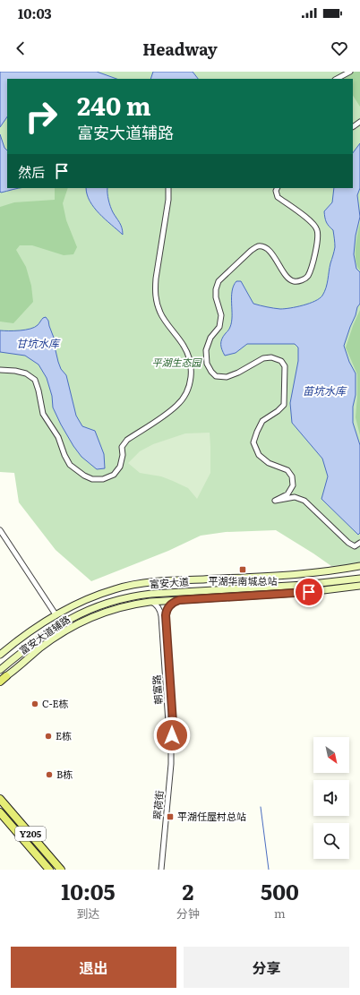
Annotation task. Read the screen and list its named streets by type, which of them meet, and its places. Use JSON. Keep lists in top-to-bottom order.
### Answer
{
  "streets": {
    "main road": ["富安大道", "富安大道辅路", "Y205"],
    "street": ["朝富路", "翠荷街"]
  },
  "crossings": [
    ["富安大道辅路", "朝富路"],
    ["朝富路", "翠荷街"]
  ],
  "water": ["甘坑水库", "苗坑水库"],
  "parks": ["平湖生态园"],
  "places": {
    "transit": ["平湖华南城总站", "平湖任屋村总站"],
    "other": ["C-E栋", "E栋", "B栋"]
  },
  "north": "bottom right",
  "page": {
    "status": "10:03",
    "header": "Headway",
    "turn": ["240 m", "富安大道辅路"],
    "then": "然后",
    "eta": [
      "10:05",
      "到达",
      "2",
      "分钟",
      "500",
      "m"
    ],
    "buttons": ["退出", "分享"]
  }
}
